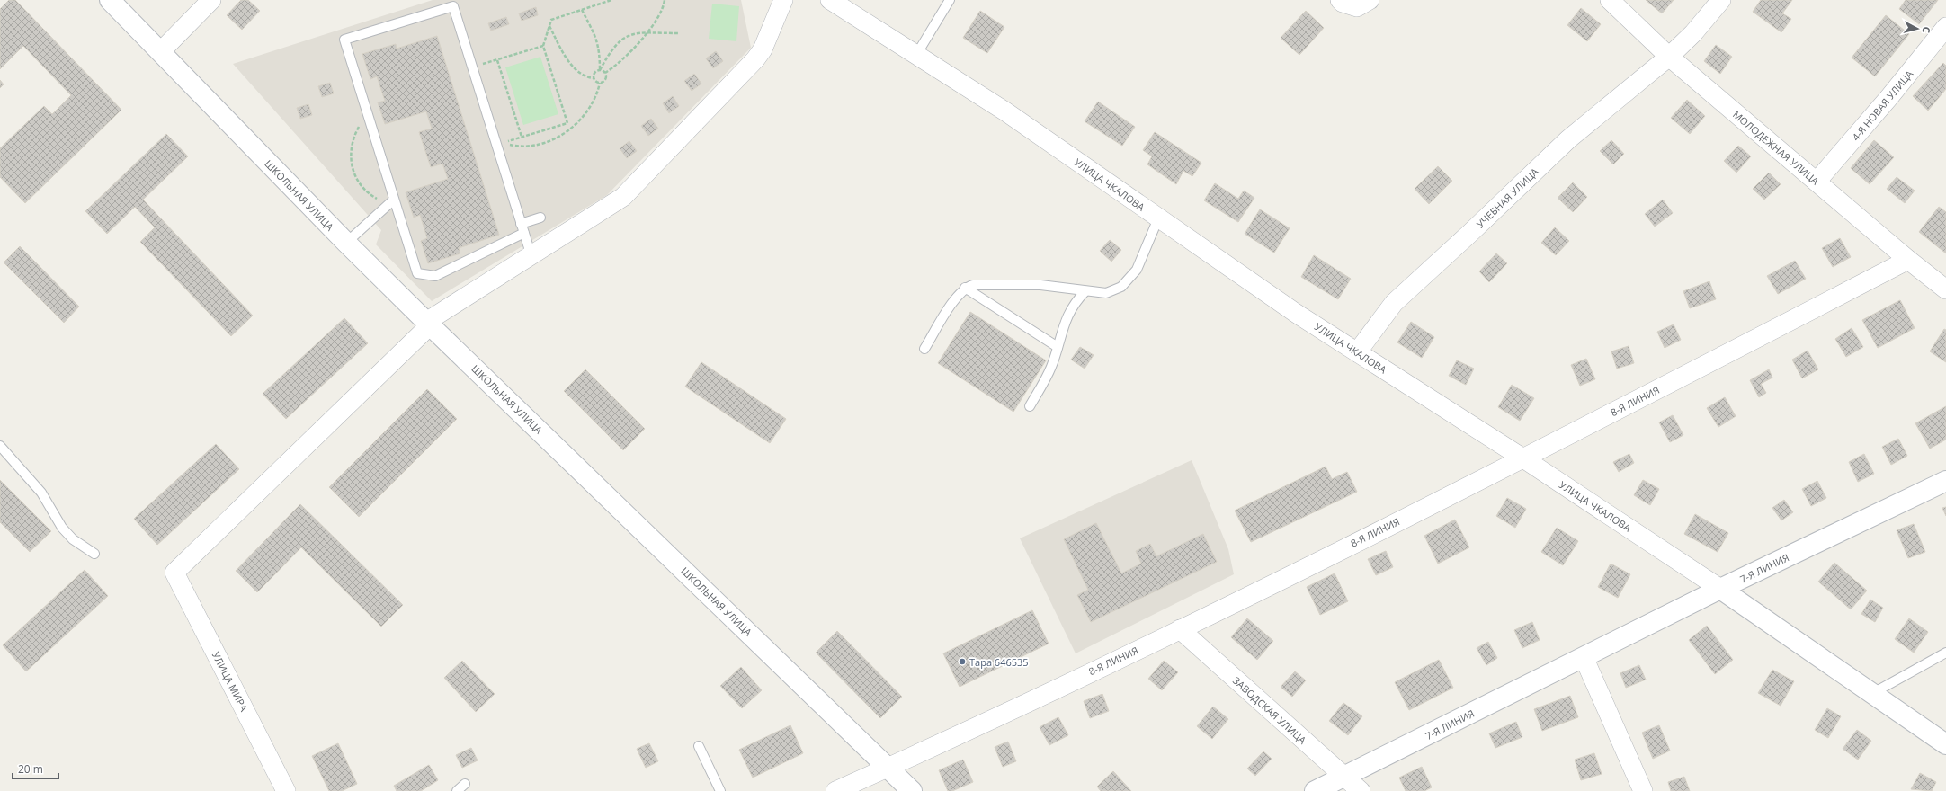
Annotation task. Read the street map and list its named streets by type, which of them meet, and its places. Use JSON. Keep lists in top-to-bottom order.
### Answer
{
  "streets": {
    "street": [
      "4-Я НОВАЯ УЛИЦА",
      "МОЛОДЕЖНАЯ УЛИЦА",
      "УЛИЦА ЧКАЛОВА",
      "ШКОЛЬНАЯ УЛИЦА",
      "УЧЕБНАЯ УЛИЦА",
      "8-Я ЛИНИЯ",
      "7-Я ЛИНИЯ",
      "УЛИЦА МИРА",
      "ЗАВОДСКАЯ УЛИЦА"
    ]
  },
  "crossings": [
    ["4-Я НОВАЯ УЛИЦА", "МОЛОДЕЖНАЯ УЛИЦА"],
    ["МОЛОДЕЖНАЯ УЛИЦА", "УЧЕБНАЯ УЛИЦА"],
    ["МОЛОДЕЖНАЯ УЛИЦА", "8-Я ЛИНИЯ"],
    ["УЛИЦА ЧКАЛОВА", "УЧЕБНАЯ УЛИЦА"],
    ["УЛИЦА ЧКАЛОВА", "8-Я ЛИНИЯ"],
    ["УЛИЦА ЧКАЛОВА", "7-Я ЛИНИЯ"],
    ["ШКОЛЬНАЯ УЛИЦА", "8-Я ЛИНИЯ"],
    ["ШКОЛЬНАЯ УЛИЦА", "УЛИЦА МИРА"],
    ["8-Я ЛИНИЯ", "ЗАВОДСКАЯ УЛИЦА"],
    ["7-Я ЛИНИЯ", "ЗАВОДСКАЯ УЛИЦА"]
  ],
  "places": ["Тара 646535"],
  "scale_bar": "20 m",
  "north": "right"
}
